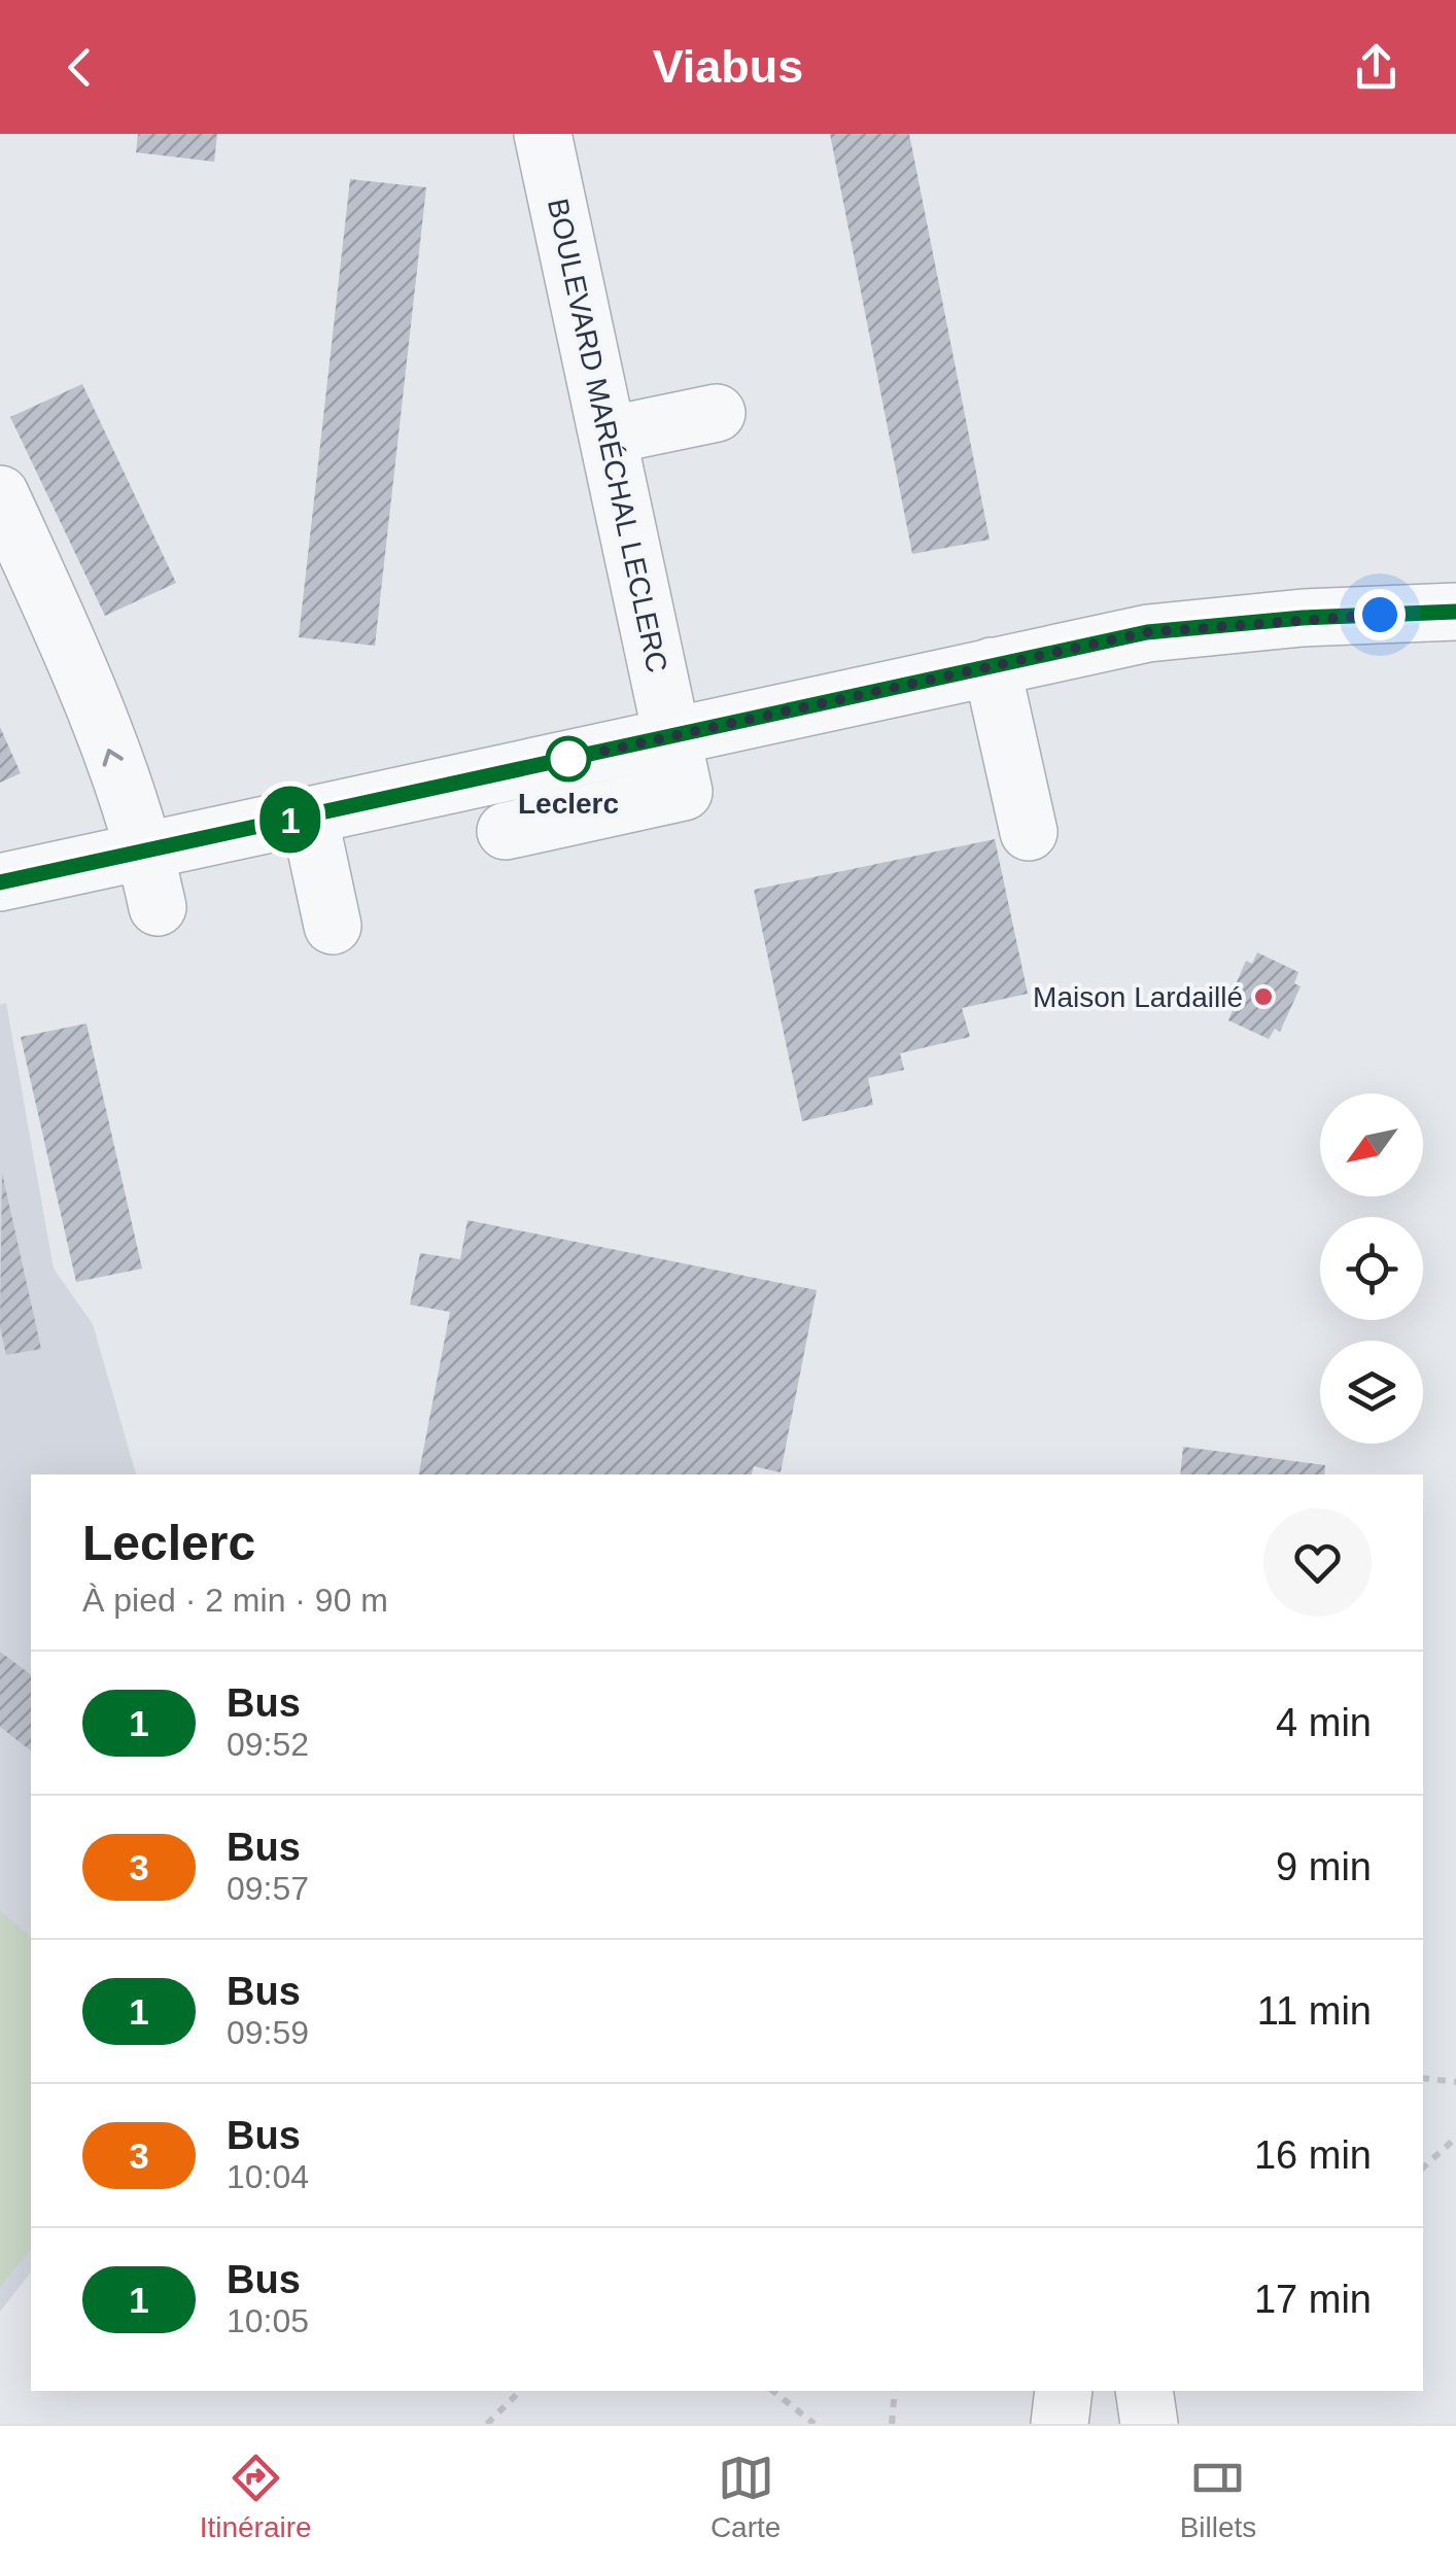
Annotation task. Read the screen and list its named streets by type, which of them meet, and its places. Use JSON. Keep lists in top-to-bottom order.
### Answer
{
  "streets": {
    "street": ["BOULEVARD MARÉCHAL LECLERC"]
  },
  "places": ["Leclerc", "Maison Lardaillé"],
  "lines": ["bus line 1"],
  "north": "bottom left",
  "page": {
    "header": "Viabus",
    "on_map": "1",
    "heading": ["Leclerc", "À pied · 2 min · 90 m"],
    "list": [
      {
        "mark": "1",
        "name": "Bus",
        "note": "09:52",
        "value": "4 min"
      },
      {
        "mark": "3",
        "name": "Bus",
        "note": "09:57",
        "value": "9 min"
      },
      {
        "mark": "1",
        "name": "Bus",
        "note": "09:59",
        "value": "11 min"
      },
      {
        "mark": "3",
        "name": "Bus",
        "note": "10:04",
        "value": "16 min"
      },
      {
        "mark": "1",
        "name": "Bus",
        "note": "10:05",
        "value": "17 min"
      }
    ],
    "tabs": ["Itinéraire", "Carte", "Billets"]
  }
}
